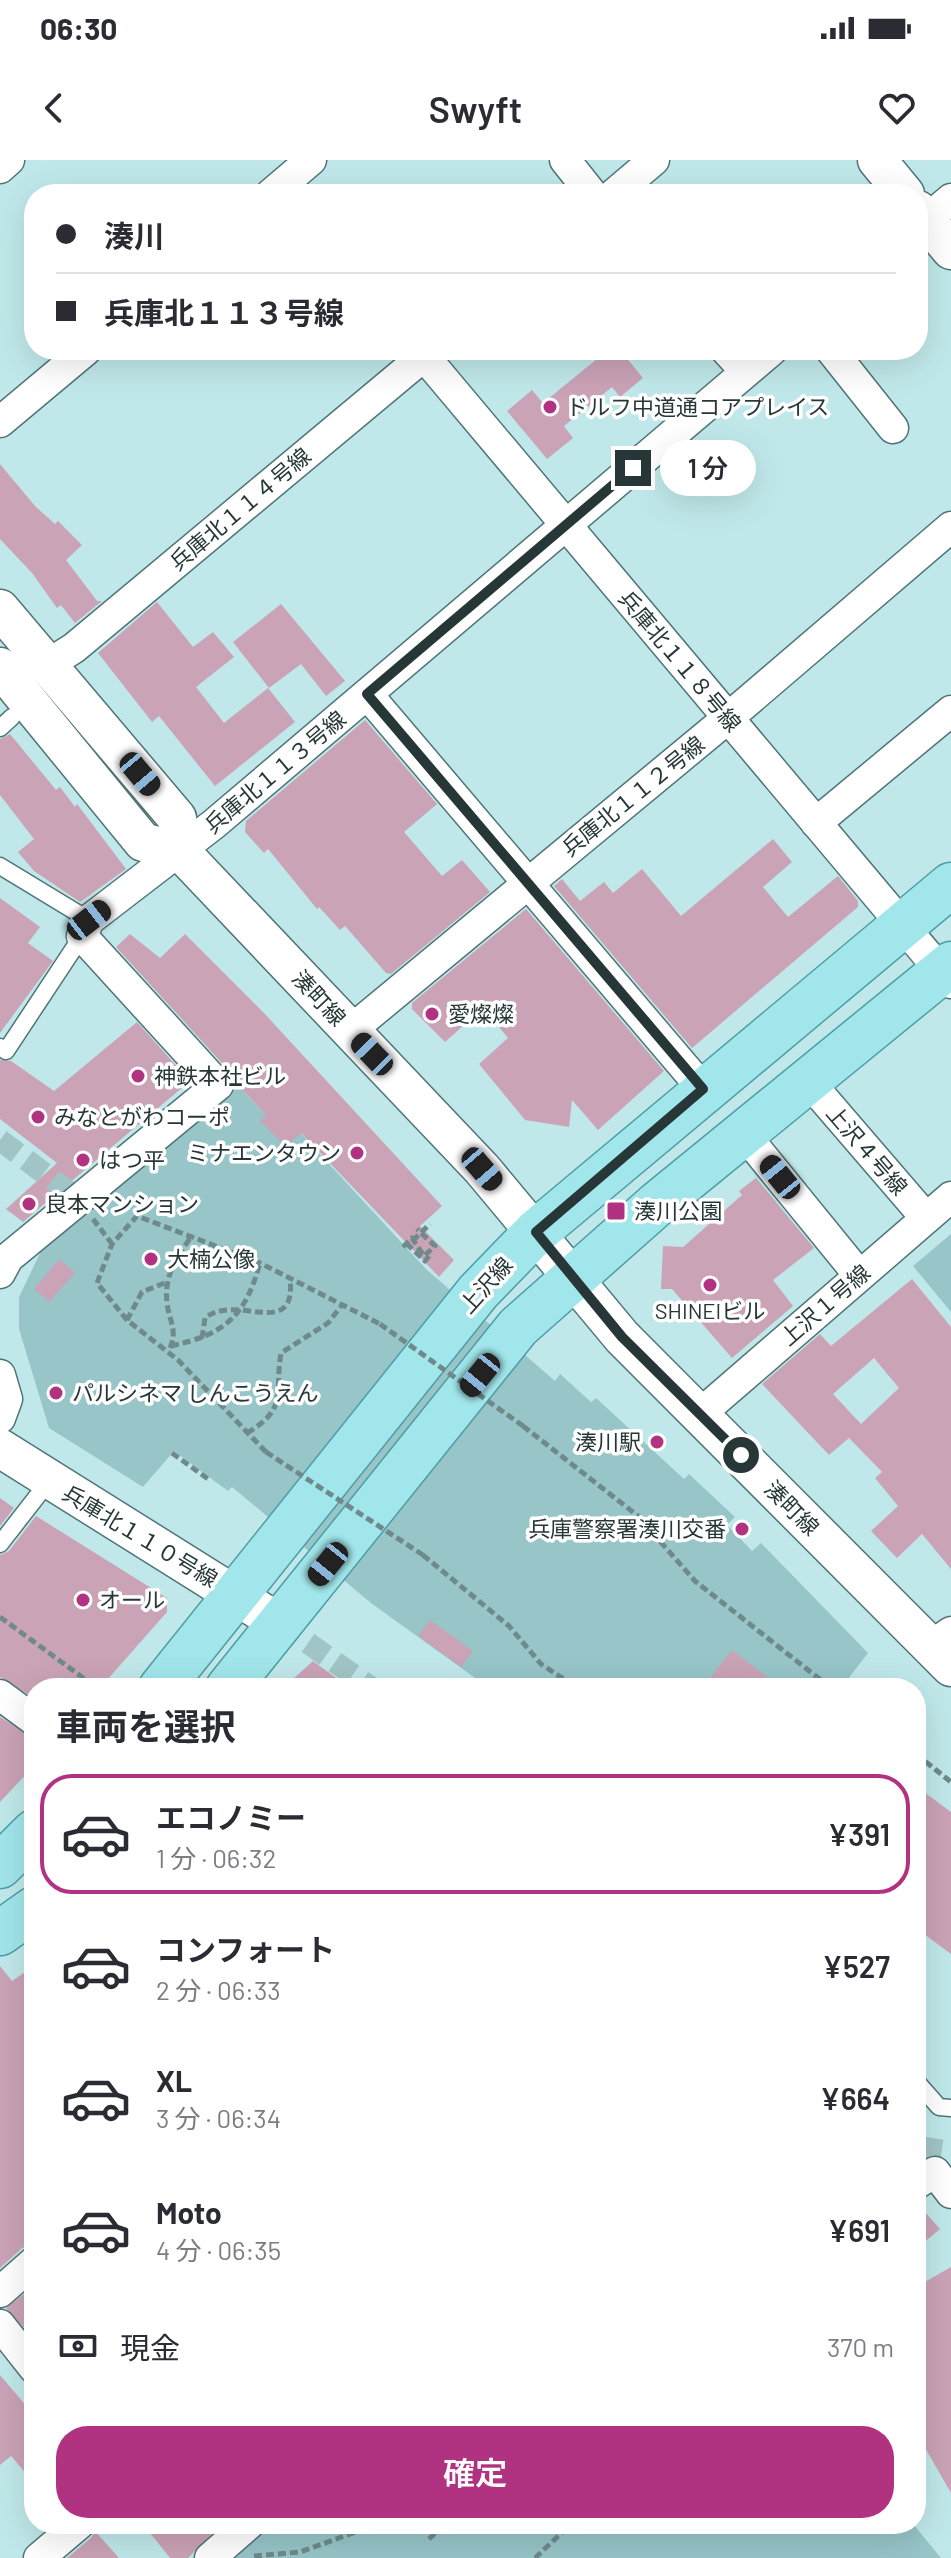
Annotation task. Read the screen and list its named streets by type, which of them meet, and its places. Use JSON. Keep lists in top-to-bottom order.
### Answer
{
  "streets": {
    "main road": ["上沢線"],
    "street": [
      "兵庫北１１４号線",
      "兵庫北１１８号線",
      "兵庫北１１３号線",
      "兵庫北１１２号線",
      "湊町線",
      "上沢４号線",
      "上沢１号線",
      "兵庫北１１０号線"
    ]
  },
  "crossings": [
    ["兵庫北１１８号線", "兵庫北１１３号線"],
    ["兵庫北１１８号線", "兵庫北１１２号線"],
    ["兵庫北１１８号線", "上沢線"],
    ["兵庫北１１３号線", "湊町線"],
    ["兵庫北１１２号線", "湊町線"],
    ["湊町線", "上沢線"],
    ["湊町線", "上沢１号線"],
    ["上沢４号線", "上沢１号線"],
    ["上沢線", "兵庫北１１０号線"]
  ],
  "places": {
    "other": [
      "ドルフ中道通コアプレイス",
      "愛燦燦",
      "神鉄本社ビル",
      "みなとがわコーポ",
      "ミナエンタウン",
      "はつ平",
      "良本マンション",
      "大楠公像",
      "SHINEIビル",
      "パルシネマ しんこうえん",
      "湊川駅",
      "兵庫警察署湊川交番",
      "オール"
    ],
    "transit": ["湊川公園"]
  },
  "page": {
    "status": "06:30",
    "header": "Swyft",
    "banner": ["湊川", "兵庫北１１３号線"],
    "bubble": "1 分",
    "heading": "車両を選択",
    "list": [
      {
        "name": "エコノミー",
        "note": "1 分 · 06:32",
        "value": "¥391"
      },
      {
        "name": "コンフォート",
        "note": "2 分 · 06:33",
        "value": "¥527"
      },
      {
        "name": "XL",
        "note": "3 分 · 06:34",
        "value": "¥664"
      },
      {
        "name": "Moto",
        "note": "4 分 · 06:35",
        "value": "¥691"
      }
    ],
    "pay": ["現金", "370 m"],
    "buttons": "確定"
  }
}
